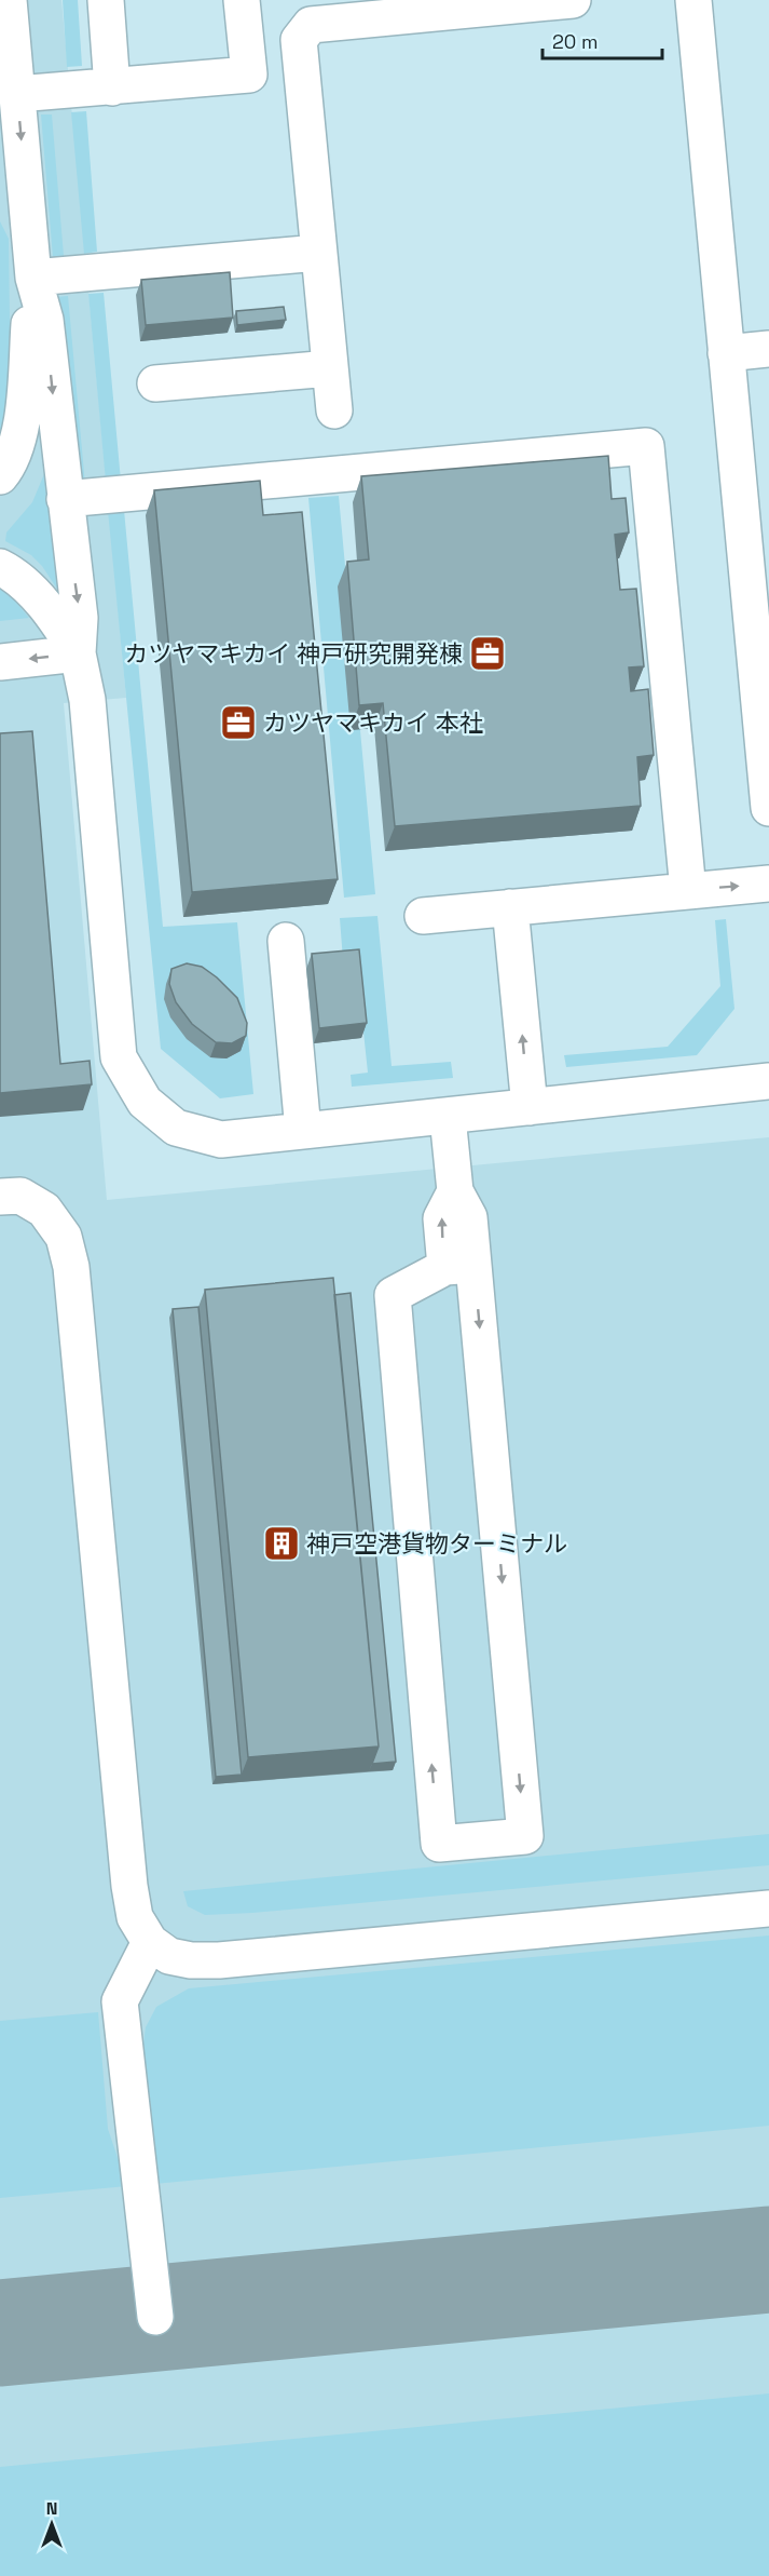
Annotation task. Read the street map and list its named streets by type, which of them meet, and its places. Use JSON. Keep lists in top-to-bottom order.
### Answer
{
  "places": {
    "office": ["カツヤマキカイ 神戸研究開発棟", "カツヤマキカイ 本社"],
    "building": ["神戸空港貨物ターミナル"]
  },
  "scale_bar": "20 m",
  "north": "top"
}
